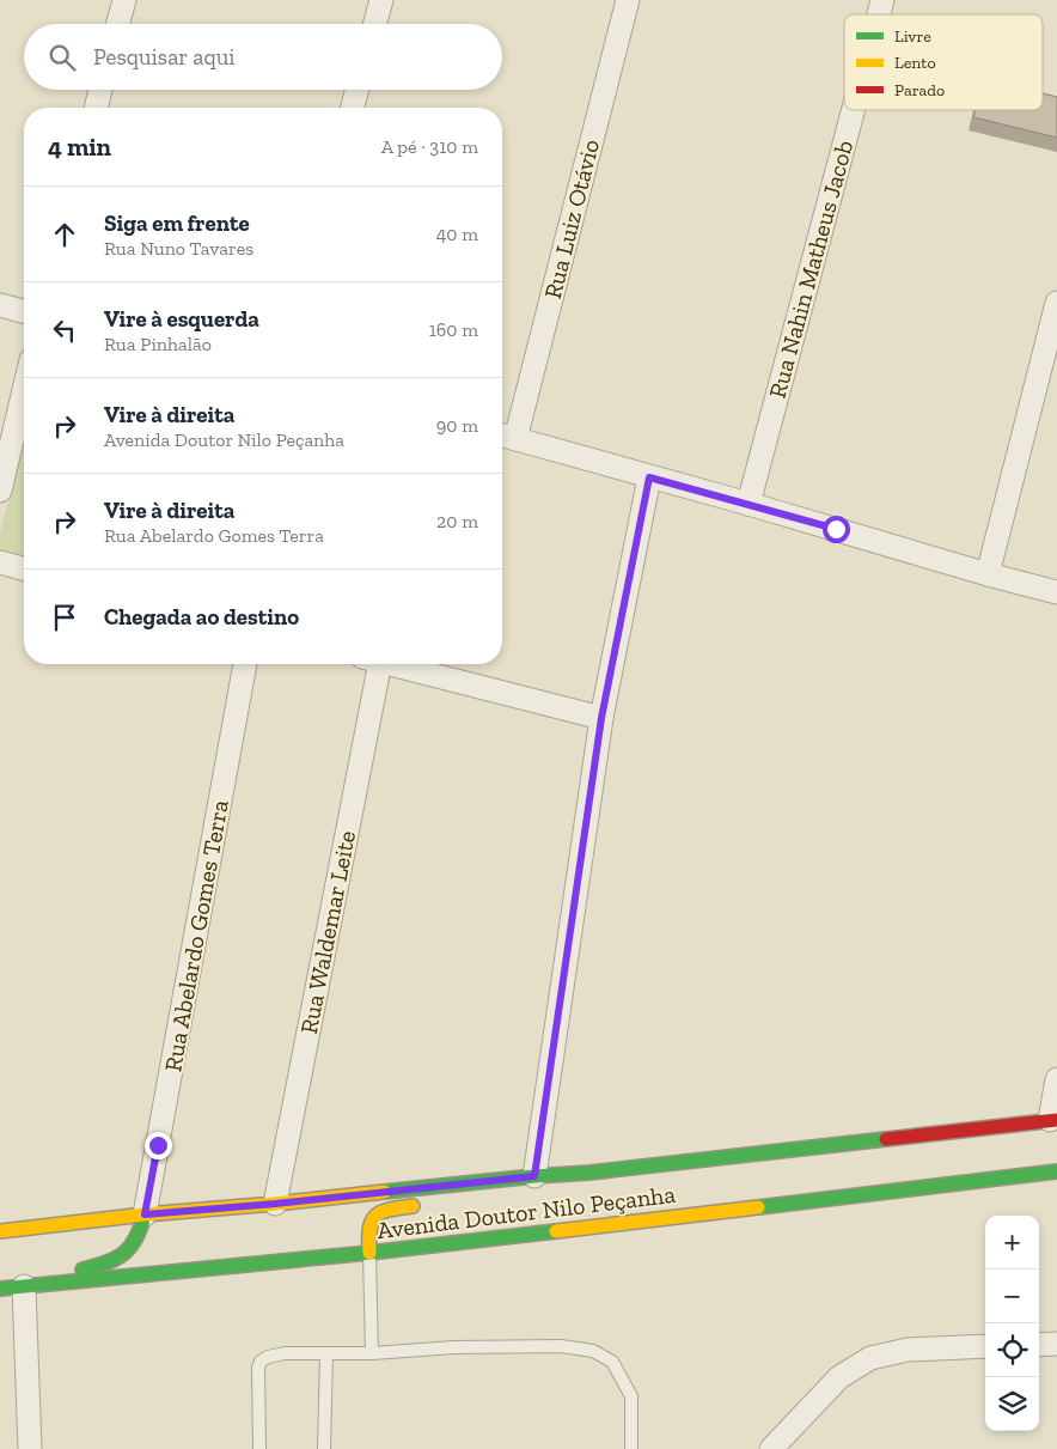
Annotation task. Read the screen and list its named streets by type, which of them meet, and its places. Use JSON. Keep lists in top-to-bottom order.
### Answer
{
  "streets": {
    "main road": ["Avenida Doutor Nilo Peçanha"],
    "street": [
      "Rua Luiz Otávio",
      "Rua Nahin Matheus Jacob",
      "Rua Waldemar Leite",
      "Rua Abelardo Gomes Terra"
    ]
  },
  "crossings": [
    ["Rua Waldemar Leite", "Avenida Doutor Nilo Peçanha"],
    ["Rua Abelardo Gomes Terra", "Avenida Doutor Nilo Peçanha"]
  ],
  "legend": ["Livre", "Lento", "Parado"],
  "page": {
    "search": "Pesquisar aqui",
    "heading": ["4 min", "A pé · 310 m"],
    "list": [
      ["Siga em frente", "Rua Nuno Tavares", "40 m"],
      ["Vire à esquerda", "Rua Pinhalão", "160 m"],
      ["Vire à direita", "Avenida Doutor Nilo Peçanha", "90 m"],
      ["Vire à direita", "Rua Abelardo Gomes Terra", "20 m"],
      "Chegada ao destino"
    ],
    "map_buttons": ["+", "−"]
  }
}
